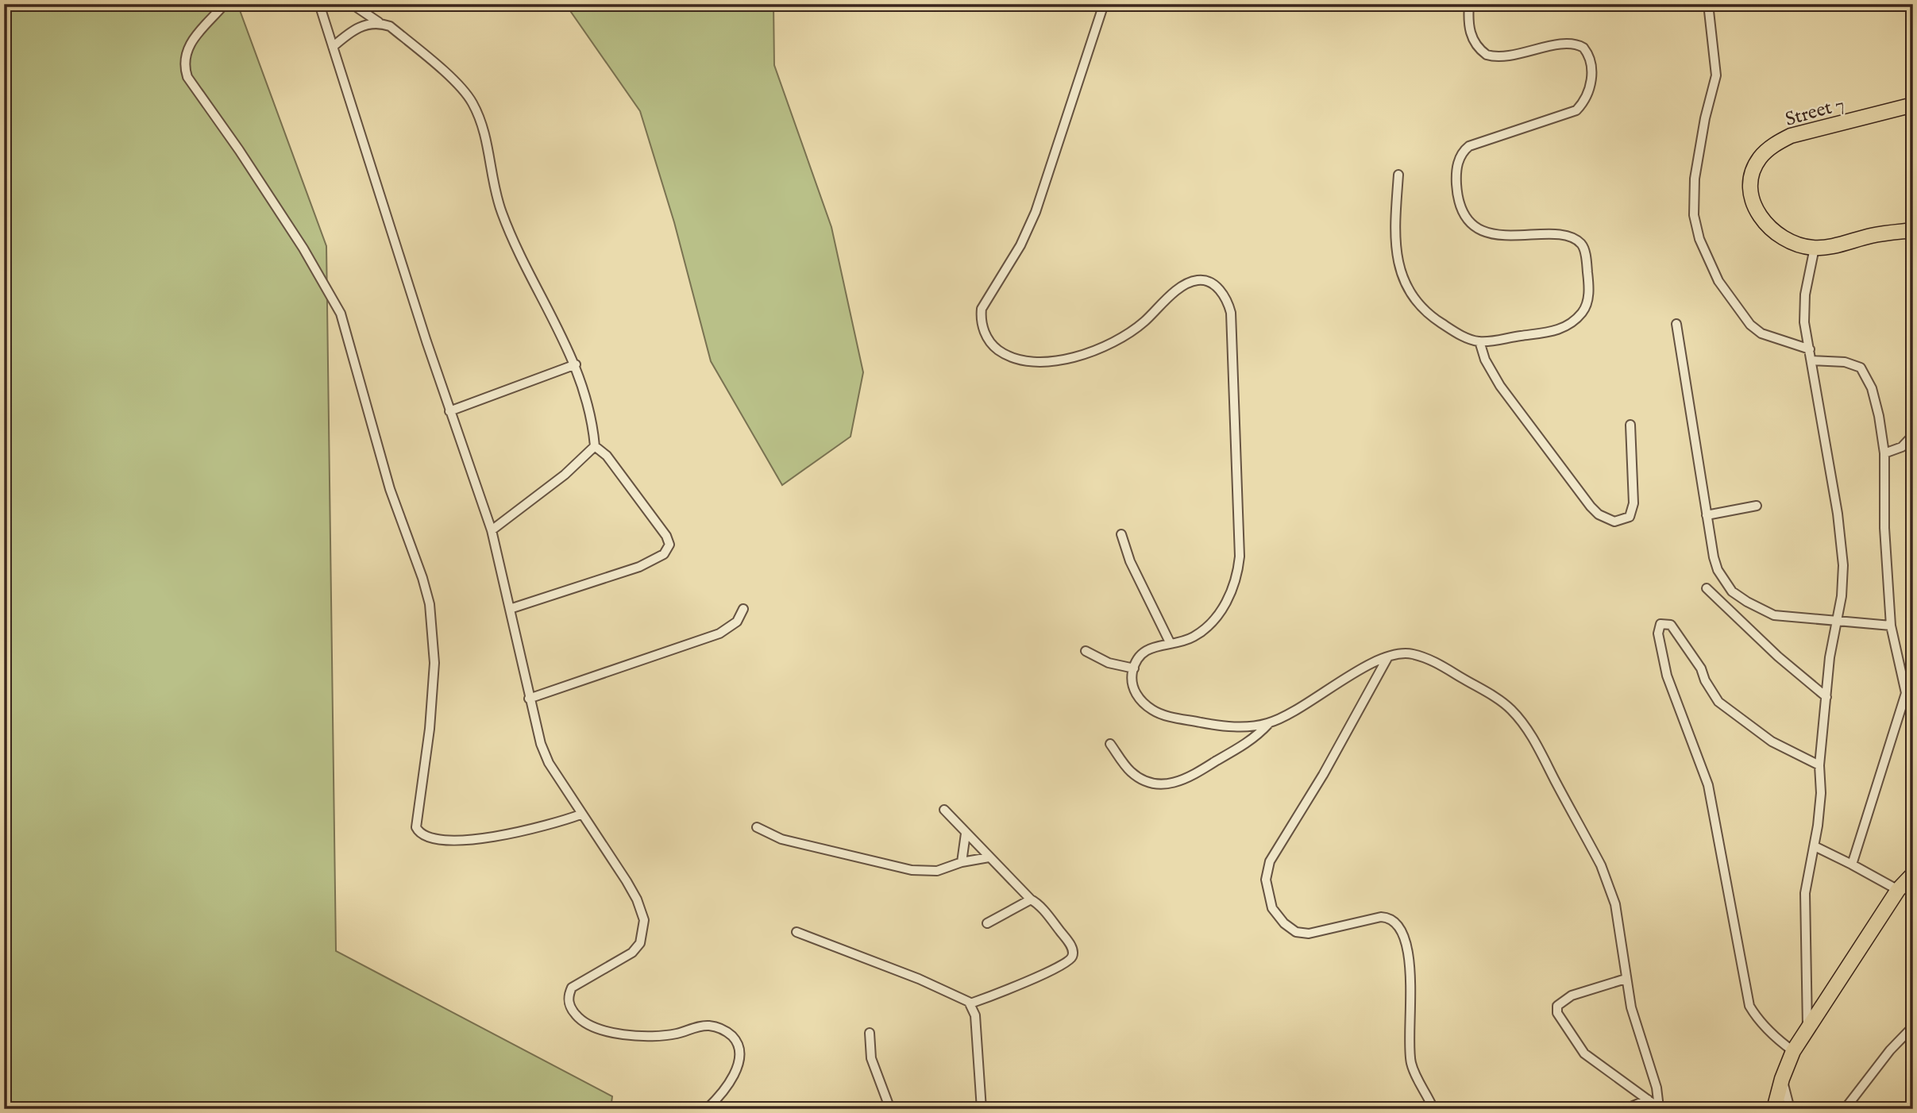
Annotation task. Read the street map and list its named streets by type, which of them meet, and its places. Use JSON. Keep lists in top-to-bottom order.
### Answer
{
  "streets": {
    "main road": ["Street 7"]
  }
}
